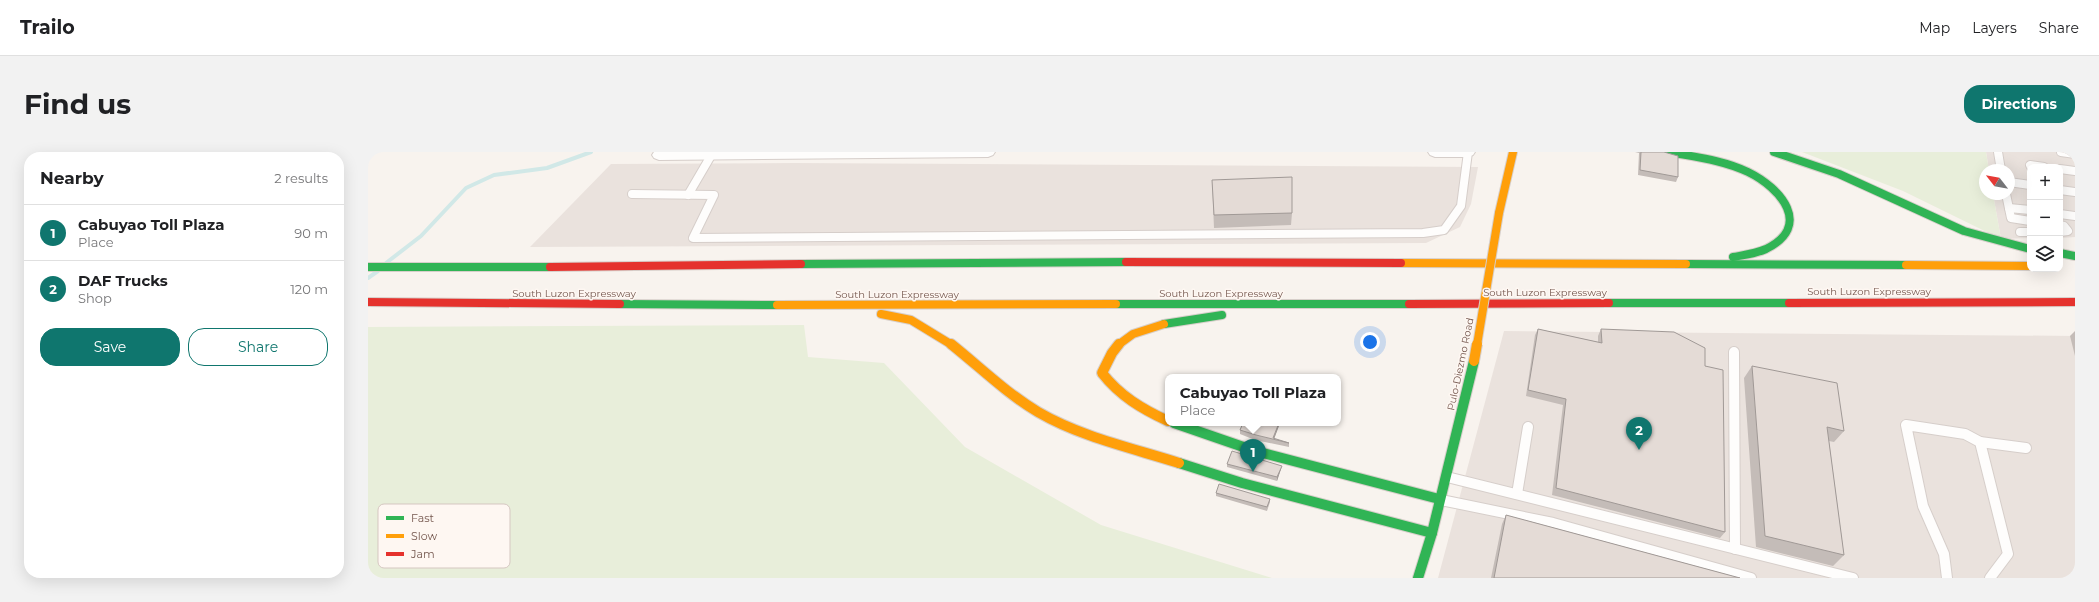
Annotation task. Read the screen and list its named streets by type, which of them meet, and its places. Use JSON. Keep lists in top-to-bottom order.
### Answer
{
  "streets": {
    "main road": ["South Luzon Expressway", "Pulo-Diezmo Road"]
  },
  "legend": ["Fast", "Slow", "Jam"],
  "north": "top left",
  "page": {
    "header": "Trailo",
    "nav": ["Map", "Layers", "Share"],
    "buttons": [
      "Directions",
      ["Save", "Share"]
    ],
    "title": "Find us",
    "heading": ["Nearby", "2 results"],
    "map_buttons": ["+", "−"],
    "list": [
      {
        "mark": "1",
        "name": "Cabuyao Toll Plaza",
        "note": "Place",
        "value": "90 m"
      },
      {
        "mark": "2",
        "name": "DAF Trucks",
        "note": "Shop",
        "value": "120 m"
      }
    ],
    "popup": ["Cabuyao Toll Plaza", "Place"],
    "pins": ["2", "1"]
  }
}
